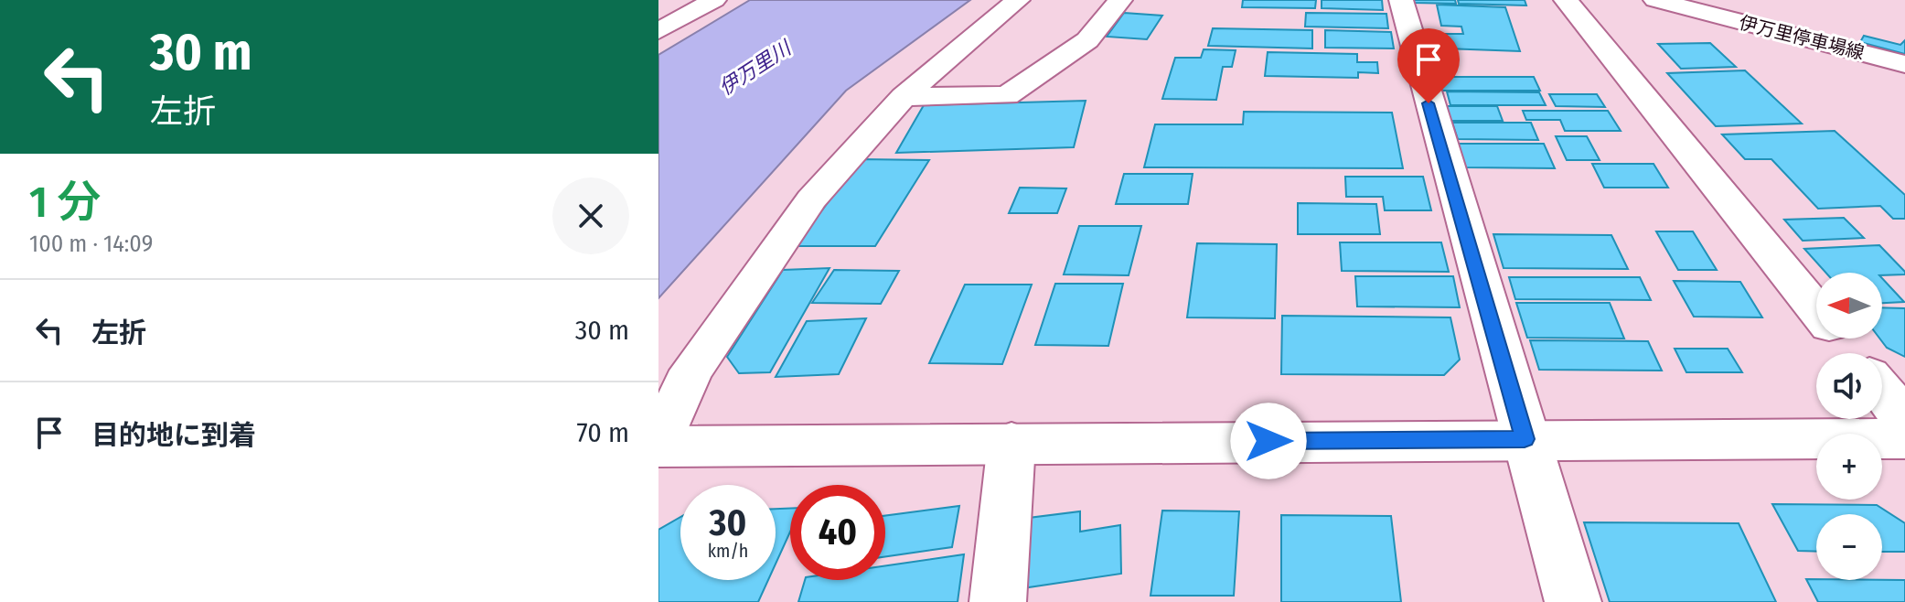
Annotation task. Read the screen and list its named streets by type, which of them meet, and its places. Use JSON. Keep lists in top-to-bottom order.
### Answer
{
  "streets": {
    "street": ["伊万里停車場線"]
  },
  "water": ["伊万里川"],
  "north": "left",
  "page": {
    "turn": ["30 m", "左折"],
    "heading": ["1 分", "100 m · 14:09"],
    "map_buttons": ["+", "−"],
    "list": [
      {
        "name": "左折",
        "value": "30 m"
      },
      {
        "name": "目的地に到着",
        "value": "70 m"
      }
    ],
    "speed": "30 km/h",
    "limit": "40"
  }
}
